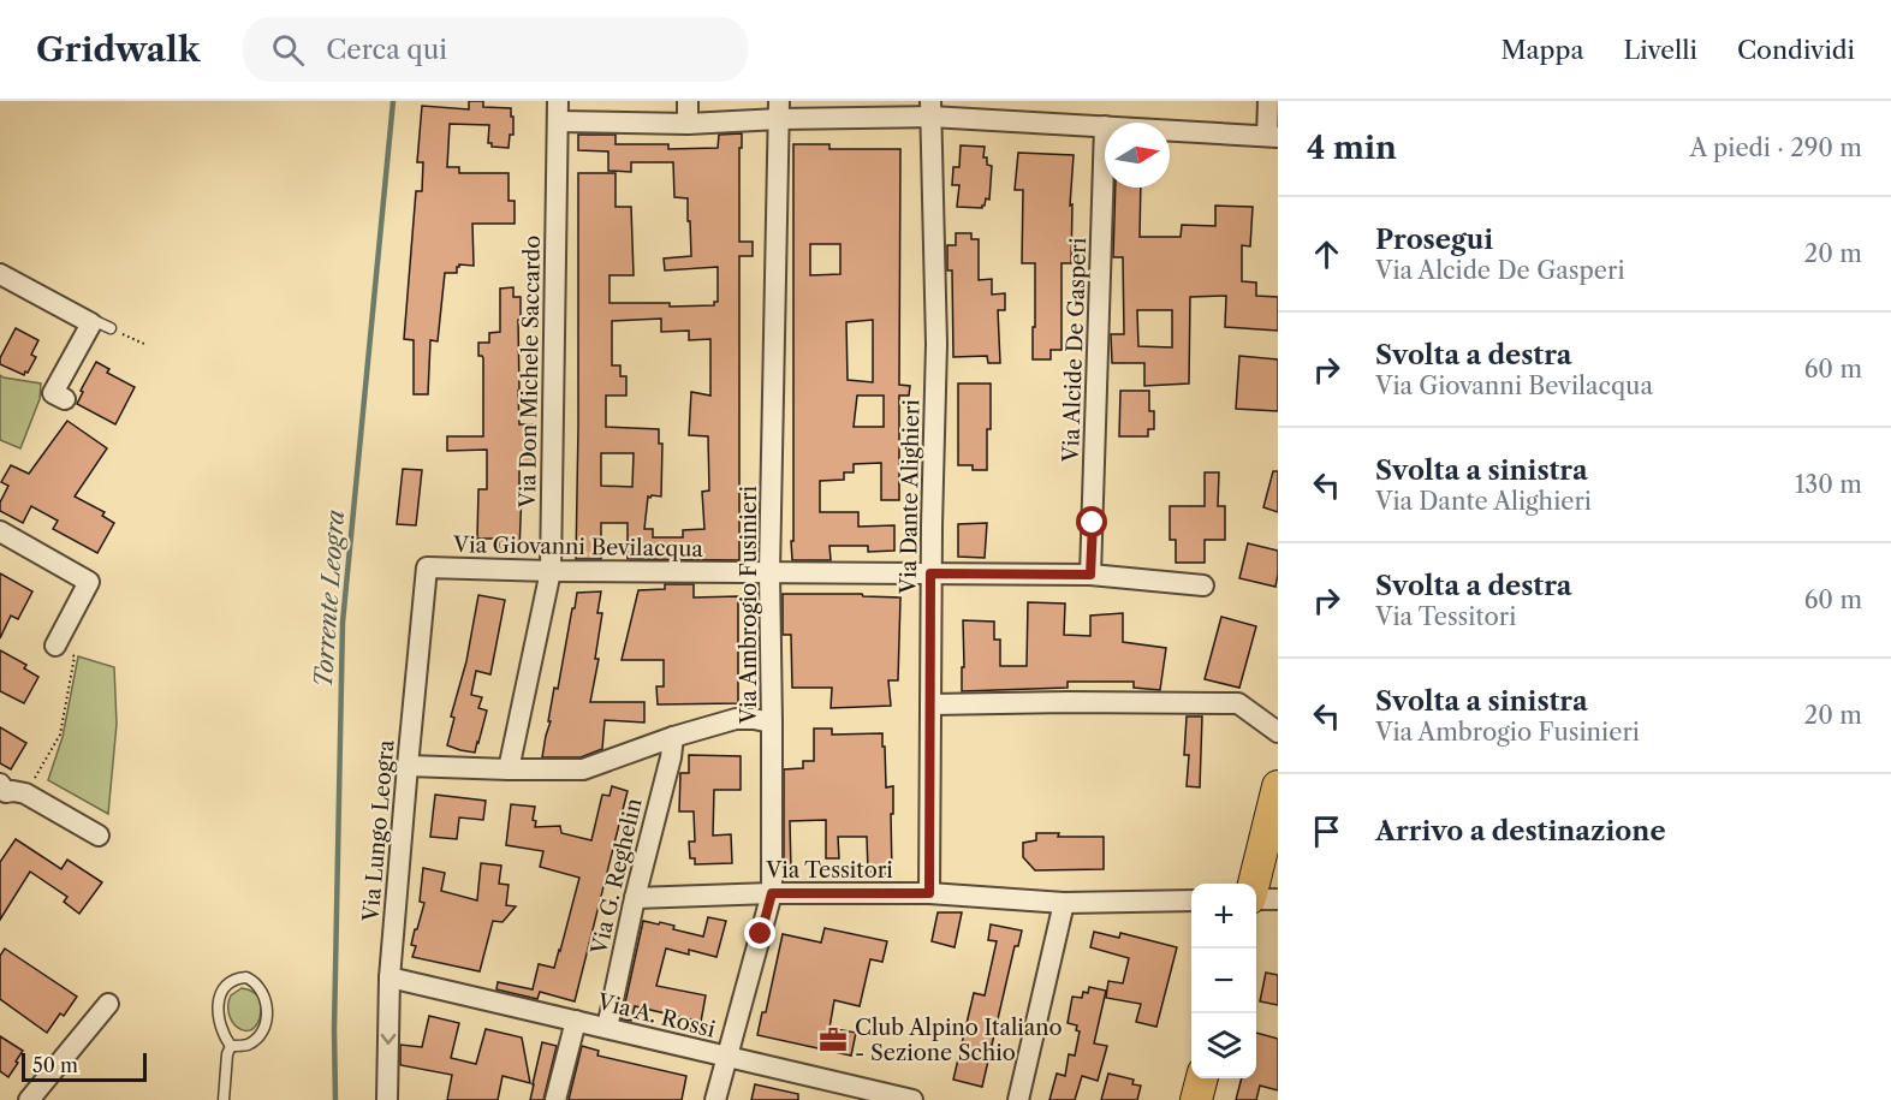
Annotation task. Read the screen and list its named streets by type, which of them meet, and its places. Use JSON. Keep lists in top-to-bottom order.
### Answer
{
  "streets": {
    "street": [
      "Via Alcide De Gasperi",
      "Via Don Michele Saccardo",
      "Via Dante Alighieri",
      "Via Giovanni Bevilacqua",
      "Via Ambrogio Fusinieri",
      "Via Lungo Leogra",
      "Via Tessitori",
      "Via G. Reghelin",
      "Via A. Rossi"
    ]
  },
  "crossings": [
    ["Via Alcide De Gasperi", "Via Giovanni Bevilacqua"],
    ["Via Don Michele Saccardo", "Via Giovanni Bevilacqua"],
    ["Via Dante Alighieri", "Via Giovanni Bevilacqua"],
    ["Via Dante Alighieri", "Via Tessitori"],
    ["Via Giovanni Bevilacqua", "Via Ambrogio Fusinieri"],
    ["Via Giovanni Bevilacqua", "Via Lungo Leogra"],
    ["Via Ambrogio Fusinieri", "Via Tessitori"],
    ["Via Ambrogio Fusinieri", "Via A. Rossi"],
    ["Via Lungo Leogra", "Via A. Rossi"],
    ["Via Tessitori", "Via G. Reghelin"],
    ["Via G. Reghelin", "Via A. Rossi"]
  ],
  "water": ["Torrente Leogra"],
  "places": {
    "office": ["Club Alpino Italiano - Sezione Schio"]
  },
  "scale_bar": "50 m",
  "north": "right",
  "page": {
    "header": "Gridwalk",
    "search": "Cerca qui",
    "nav": ["Mappa", "Livelli", "Condividi"],
    "heading": ["4 min", "A piedi · 290 m"],
    "list": [
      ["Prosegui", "Via Alcide De Gasperi", "20 m"],
      ["Svolta a destra", "Via Giovanni Bevilacqua", "60 m"],
      ["Svolta a sinistra", "Via Dante Alighieri", "130 m"],
      ["Svolta a destra", "Via Tessitori", "60 m"],
      ["Svolta a sinistra", "Via Ambrogio Fusinieri", "20 m"],
      "Arrivo a destinazione"
    ],
    "map_buttons": ["+", "−"],
    "scale": "50 m"
  }
}
